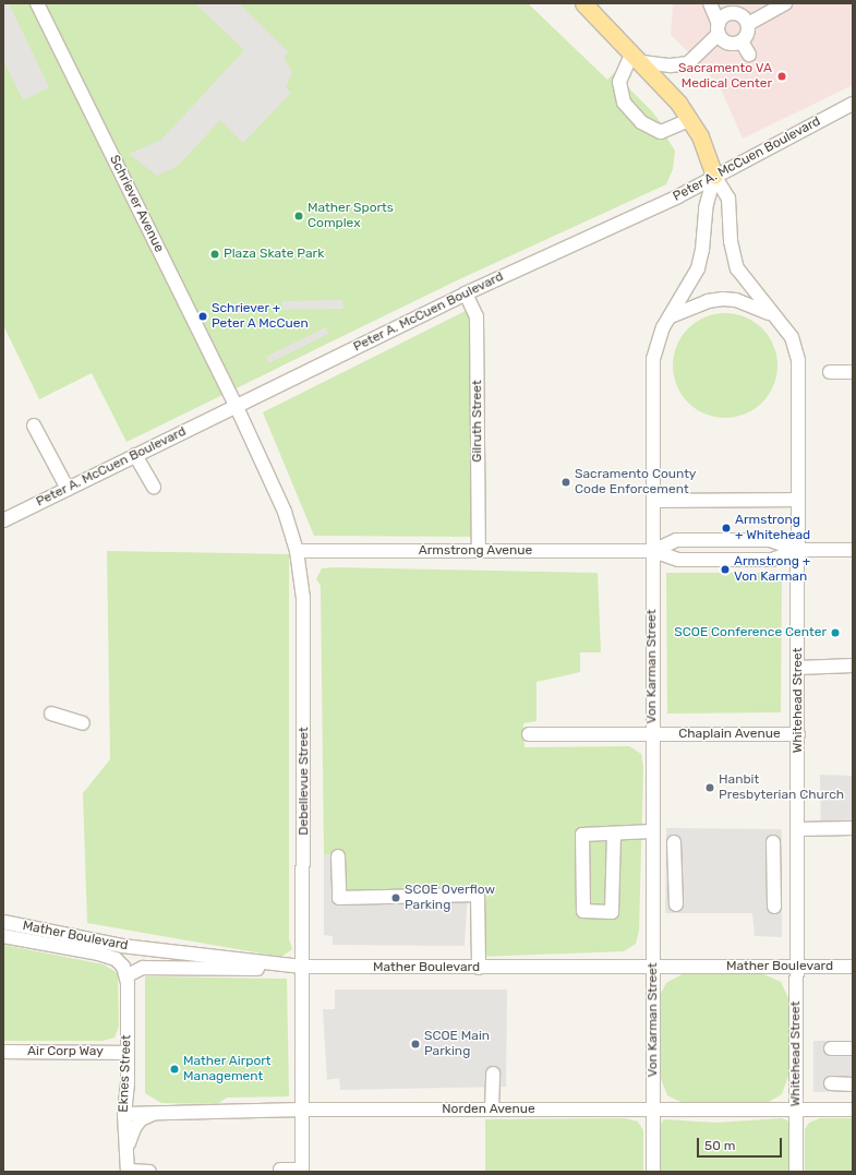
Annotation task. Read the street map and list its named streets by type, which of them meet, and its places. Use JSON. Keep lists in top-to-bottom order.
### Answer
{
  "streets": {
    "street": [
      "Peter A. McCuen Boulevard",
      "Schriever Avenue",
      "Gilruth Street",
      "Armstrong Avenue",
      "Von Karman Street",
      "Whitehead Street",
      "Chaplain Avenue",
      "Debellevue Street",
      "Mather Boulevard",
      "Air Corp Way",
      "Eknes Street",
      "Norden Avenue"
    ]
  },
  "crossings": [
    ["Peter A. McCuen Boulevard", "Schriever Avenue"],
    ["Peter A. McCuen Boulevard", "Gilruth Street"],
    ["Peter A. McCuen Boulevard", "Von Karman Street"],
    ["Peter A. McCuen Boulevard", "Whitehead Street"],
    ["Peter A. McCuen Boulevard", "Debellevue Street"],
    ["Schriever Avenue", "Debellevue Street"],
    ["Gilruth Street", "Armstrong Avenue"],
    ["Armstrong Avenue", "Von Karman Street"],
    ["Armstrong Avenue", "Whitehead Street"],
    ["Armstrong Avenue", "Debellevue Street"],
    ["Von Karman Street", "Whitehead Street"],
    ["Von Karman Street", "Chaplain Avenue"],
    ["Von Karman Street", "Mather Boulevard"],
    ["Von Karman Street", "Norden Avenue"],
    ["Whitehead Street", "Chaplain Avenue"],
    ["Whitehead Street", "Mather Boulevard"],
    ["Whitehead Street", "Norden Avenue"],
    ["Debellevue Street", "Mather Boulevard"],
    ["Debellevue Street", "Norden Avenue"],
    ["Mather Boulevard", "Eknes Street"],
    ["Air Corp Way", "Eknes Street"],
    ["Eknes Street", "Norden Avenue"]
  ],
  "places": [
    "Sacramento VA Medical Center",
    "Mather Sports Complex",
    "Plaza Skate Park",
    "Schriever + Peter A McCuen",
    "Sacramento County Code Enforcement",
    "Armstrong + Whitehead",
    "Armstrong + Von Karman",
    "SCOE Conference Center",
    "Hanbit Presbyterian Church",
    "SCOE Overflow Parking",
    "SCOE Main Parking",
    "Mather Airport Management"
  ],
  "scale_bar": "50 m"
}
